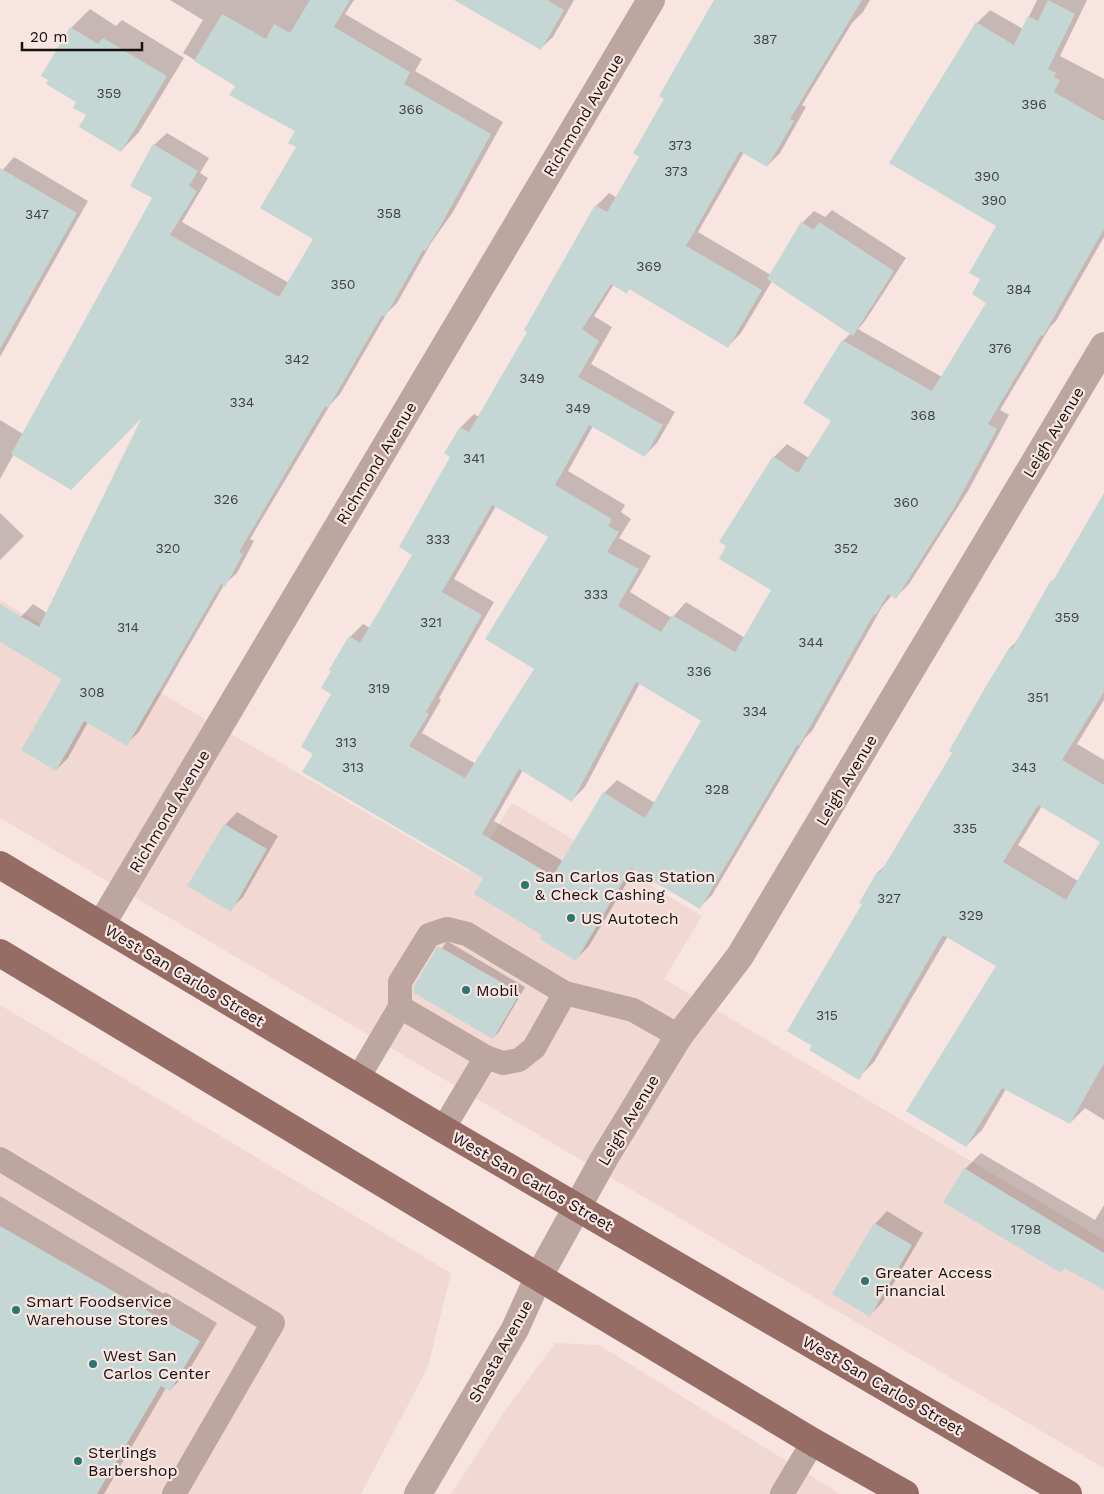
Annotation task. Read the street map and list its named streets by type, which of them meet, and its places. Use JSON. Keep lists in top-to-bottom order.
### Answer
{
  "streets": {
    "main road": ["West San Carlos Street"],
    "street": ["Richmond Avenue", "Leigh Avenue", "Shasta Avenue"]
  },
  "crossings": [
    ["Richmond Avenue", "West San Carlos Street"],
    ["Leigh Avenue", "West San Carlos Street"],
    ["Leigh Avenue", "Shasta Avenue"],
    ["West San Carlos Street", "Shasta Avenue"]
  ],
  "places": [
    "San Carlos Gas Station & Check Cashing",
    "US Autotech",
    "Mobil",
    "Greater Access Financial",
    "Smart Foodservice Warehouse Stores",
    "West San Carlos Center",
    "Sterlings Barbershop"
  ],
  "house_numbers": [
    "387",
    "359",
    "396",
    "366",
    "373",
    "373",
    "390",
    "390",
    "358",
    "347",
    "369",
    "350",
    "384",
    "376",
    "342",
    "349",
    "334",
    "349",
    "368",
    "341",
    "326",
    "360",
    "333",
    "320",
    "352",
    "333",
    "359",
    "321",
    "314",
    "344",
    "336",
    "319",
    "308",
    "351",
    "334",
    "313",
    "313",
    "343",
    "328",
    "335",
    "327",
    "329",
    "315",
    "1798"
  ],
  "scale_bar": "20 m"
}
